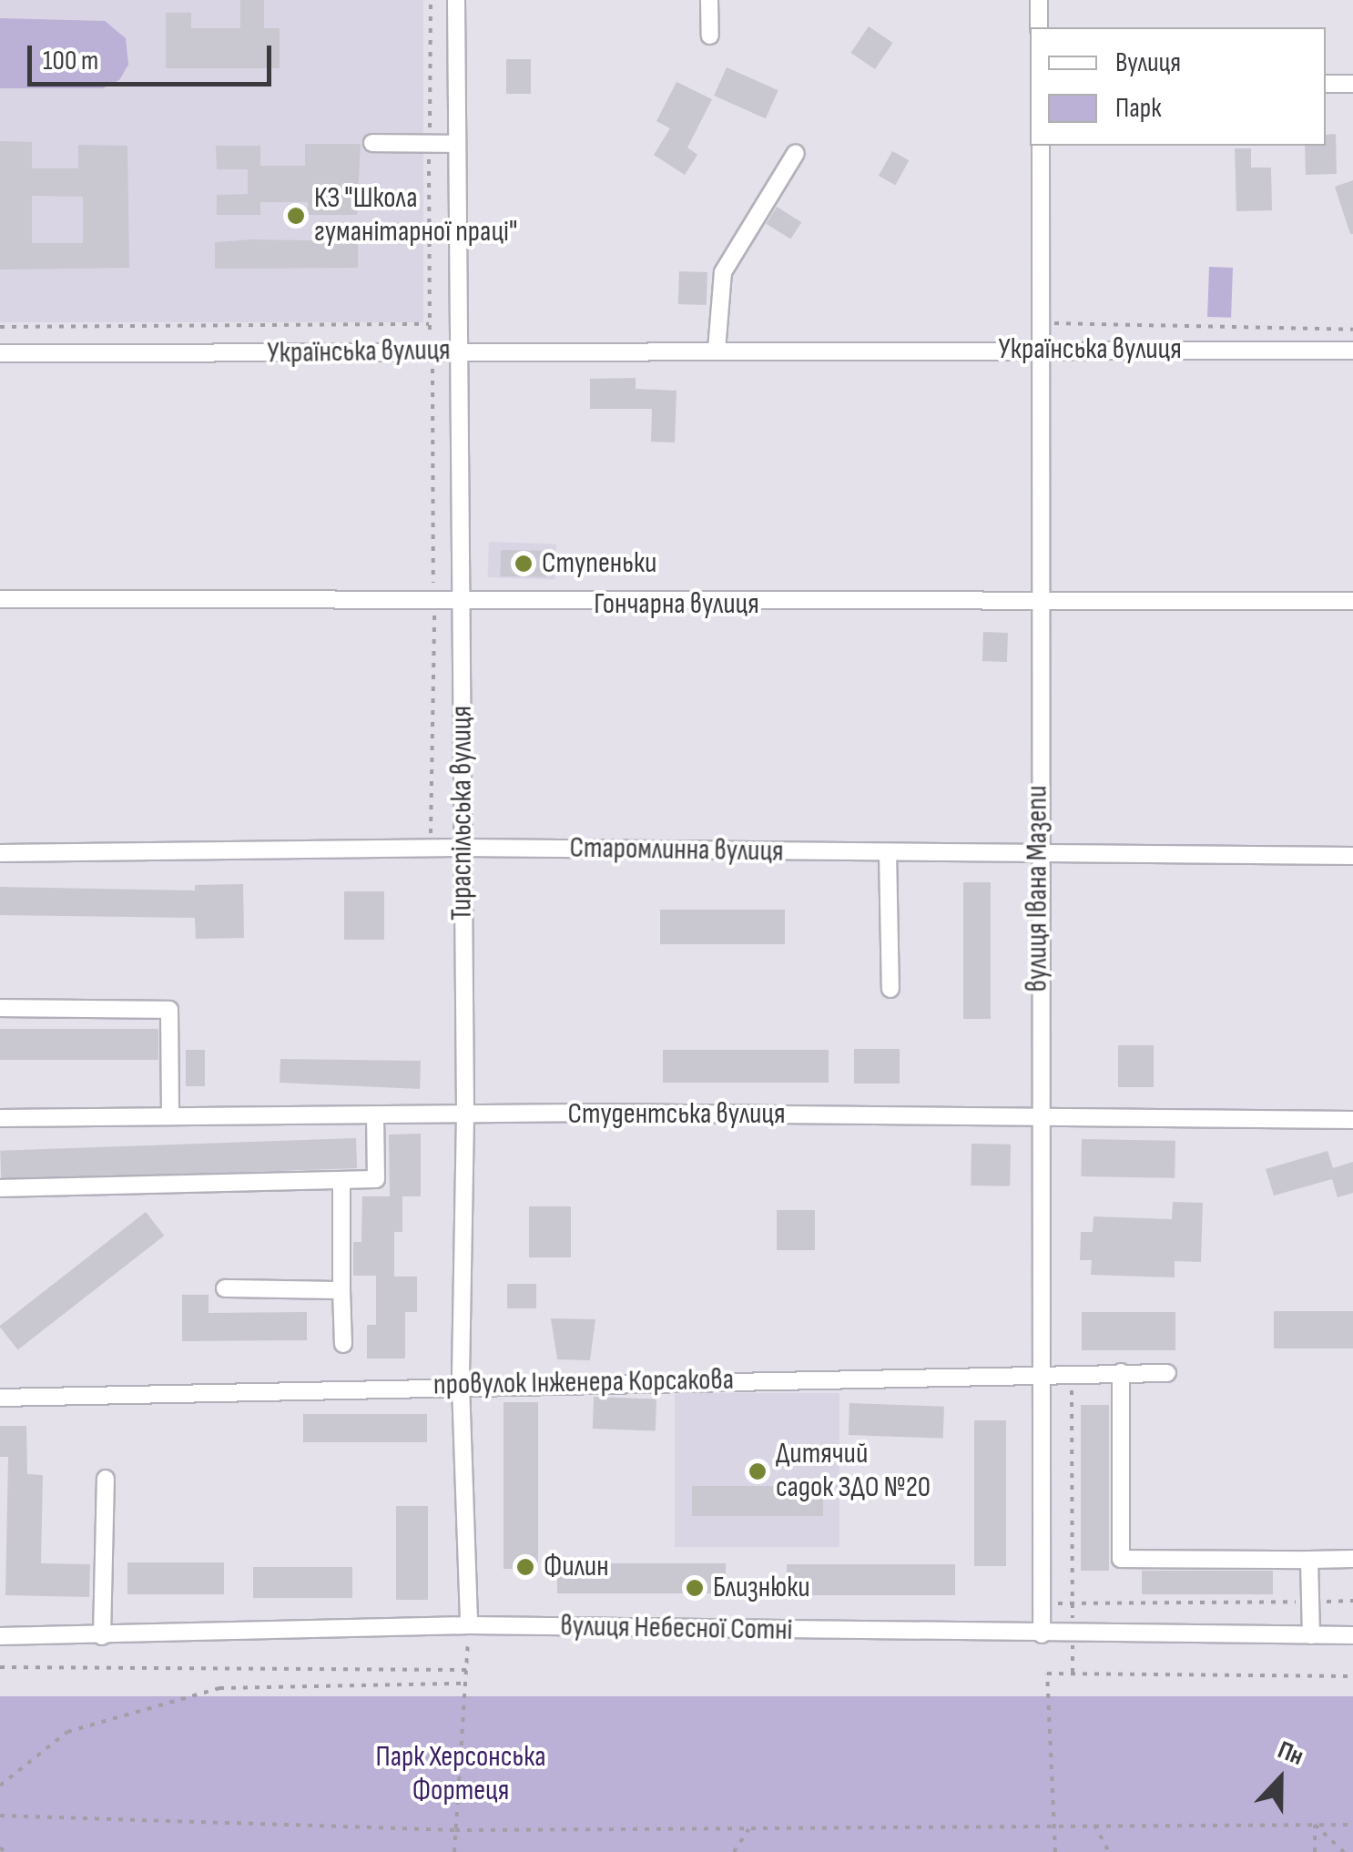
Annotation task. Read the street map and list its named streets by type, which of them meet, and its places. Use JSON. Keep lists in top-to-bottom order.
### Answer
{
  "streets": {
    "street": [
      "Українська вулиця",
      "Гончарна вулиця",
      "Тираспільська вулиця",
      "Старомлинна вулиця",
      "вулиця Івана Мазепи",
      "Студентська вулиця",
      "провулок Інженера Корсакова",
      "вулиця Небесної Сотні"
    ]
  },
  "crossings": [
    ["Українська вулиця", "Тираспільська вулиця"],
    ["Українська вулиця", "вулиця Івана Мазепи"],
    ["Гончарна вулиця", "Тираспільська вулиця"],
    ["Гончарна вулиця", "вулиця Івана Мазепи"],
    ["Тираспільська вулиця", "Старомлинна вулиця"],
    ["Тираспільська вулиця", "Студентська вулиця"],
    ["Тираспільська вулиця", "провулок Інженера Корсакова"],
    ["Тираспільська вулиця", "вулиця Небесної Сотні"],
    ["Старомлинна вулиця", "вулиця Івана Мазепи"],
    ["вулиця Івана Мазепи", "Студентська вулиця"],
    ["вулиця Івана Мазепи", "провулок Інженера Корсакова"],
    ["вулиця Івана Мазепи", "вулиця Небесної Сотні"]
  ],
  "parks": ["Парк Херсонська Фортеця"],
  "places": [
    "КЗ \"Школа гуманітарної праці\"",
    "Ступеньки",
    "Дитячий садок ЗДО №20",
    "Филин",
    "Близнюки"
  ],
  "legend": ["Вулиця", "Парк"],
  "scale_bar": "100 m",
  "north": "top"
}
